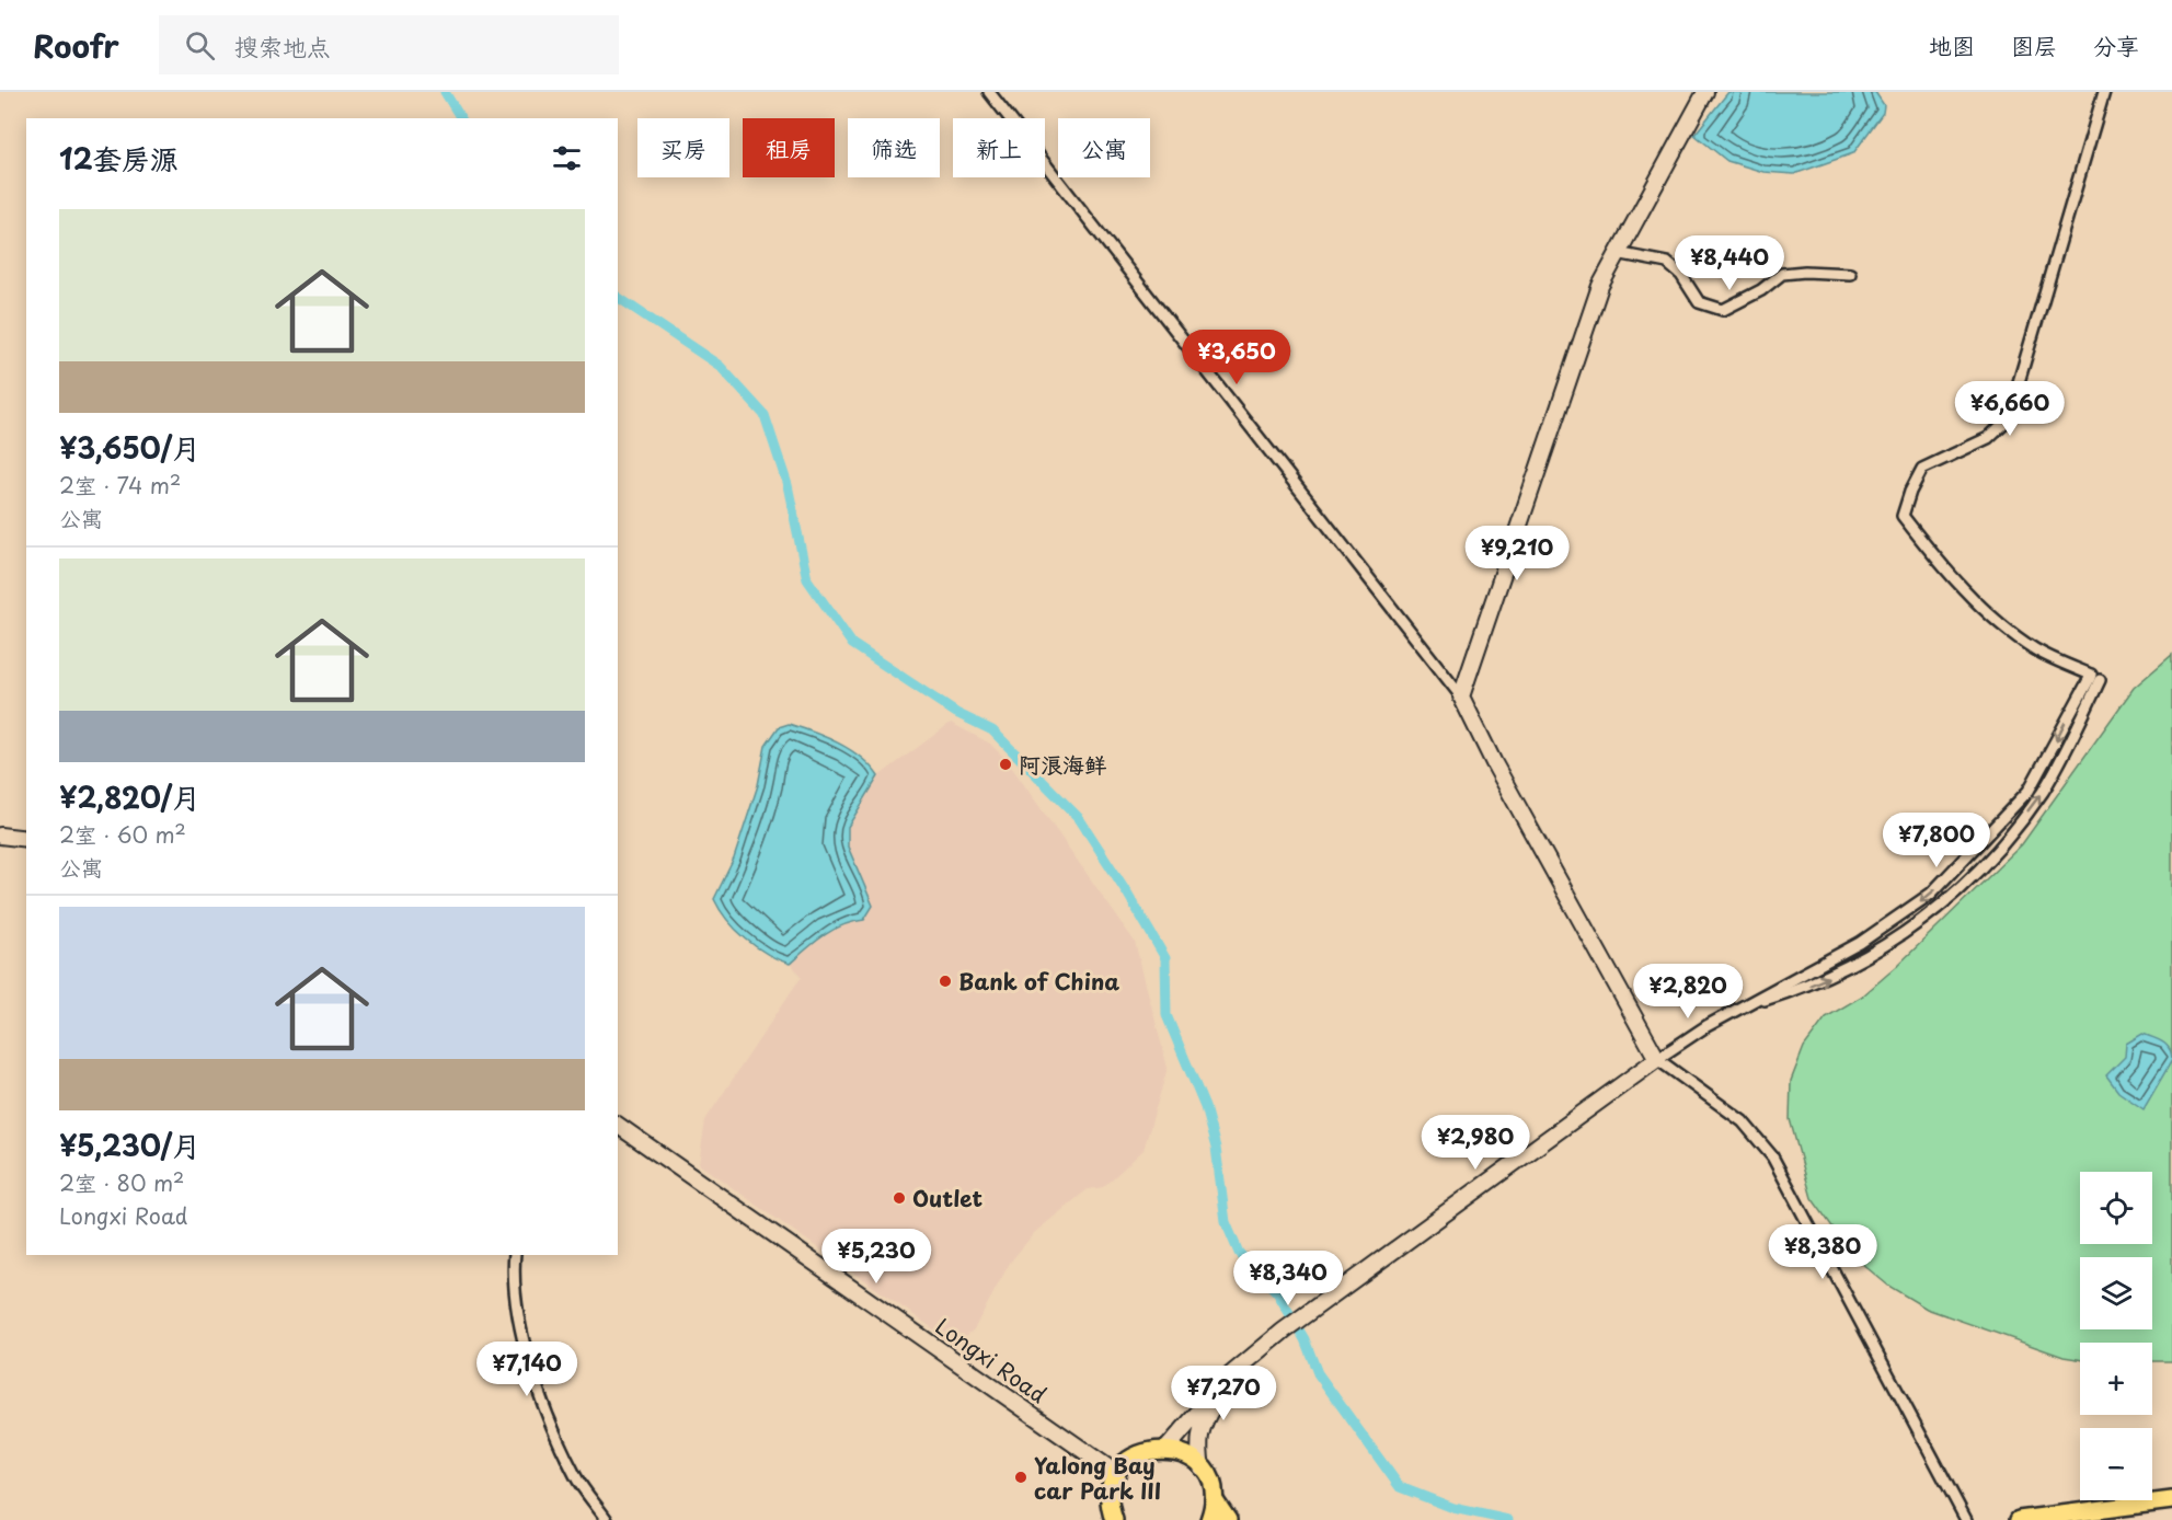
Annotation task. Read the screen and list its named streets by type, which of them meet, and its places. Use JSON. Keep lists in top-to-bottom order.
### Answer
{
  "streets": {
    "street": ["Longxi Road"]
  },
  "places": [
    "阿浪海鲜",
    "Bank of China",
    "Outlet",
    "Yalong Bay car Park III"
  ],
  "page": {
    "header": "Roofr",
    "search": "搜索地点",
    "nav": ["地图", "图层", "分享"],
    "chip": [
      "买房",
      "租房",
      "筛选",
      "新上",
      "公寓"
    ],
    "heading": "12套房源",
    "list": [
      {
        "name": "¥3,650/月",
        "note": "2室 · 74 m² · 公寓"
      },
      {
        "name": "¥2,820/月",
        "note": "2室 · 60 m² · 公寓"
      },
      {
        "name": "¥5,230/月",
        "note": "2室 · 80 m² · Longxi Road"
      }
    ],
    "price": [
      "¥8,440",
      "¥3,650",
      "¥6,660",
      "¥9,210",
      "¥7,800",
      "¥2,820",
      "¥2,980",
      "¥8,380",
      "¥5,230",
      "¥8,340",
      "¥7,140",
      "¥7,270"
    ],
    "map_buttons": ["+", "−"]
  }
}
